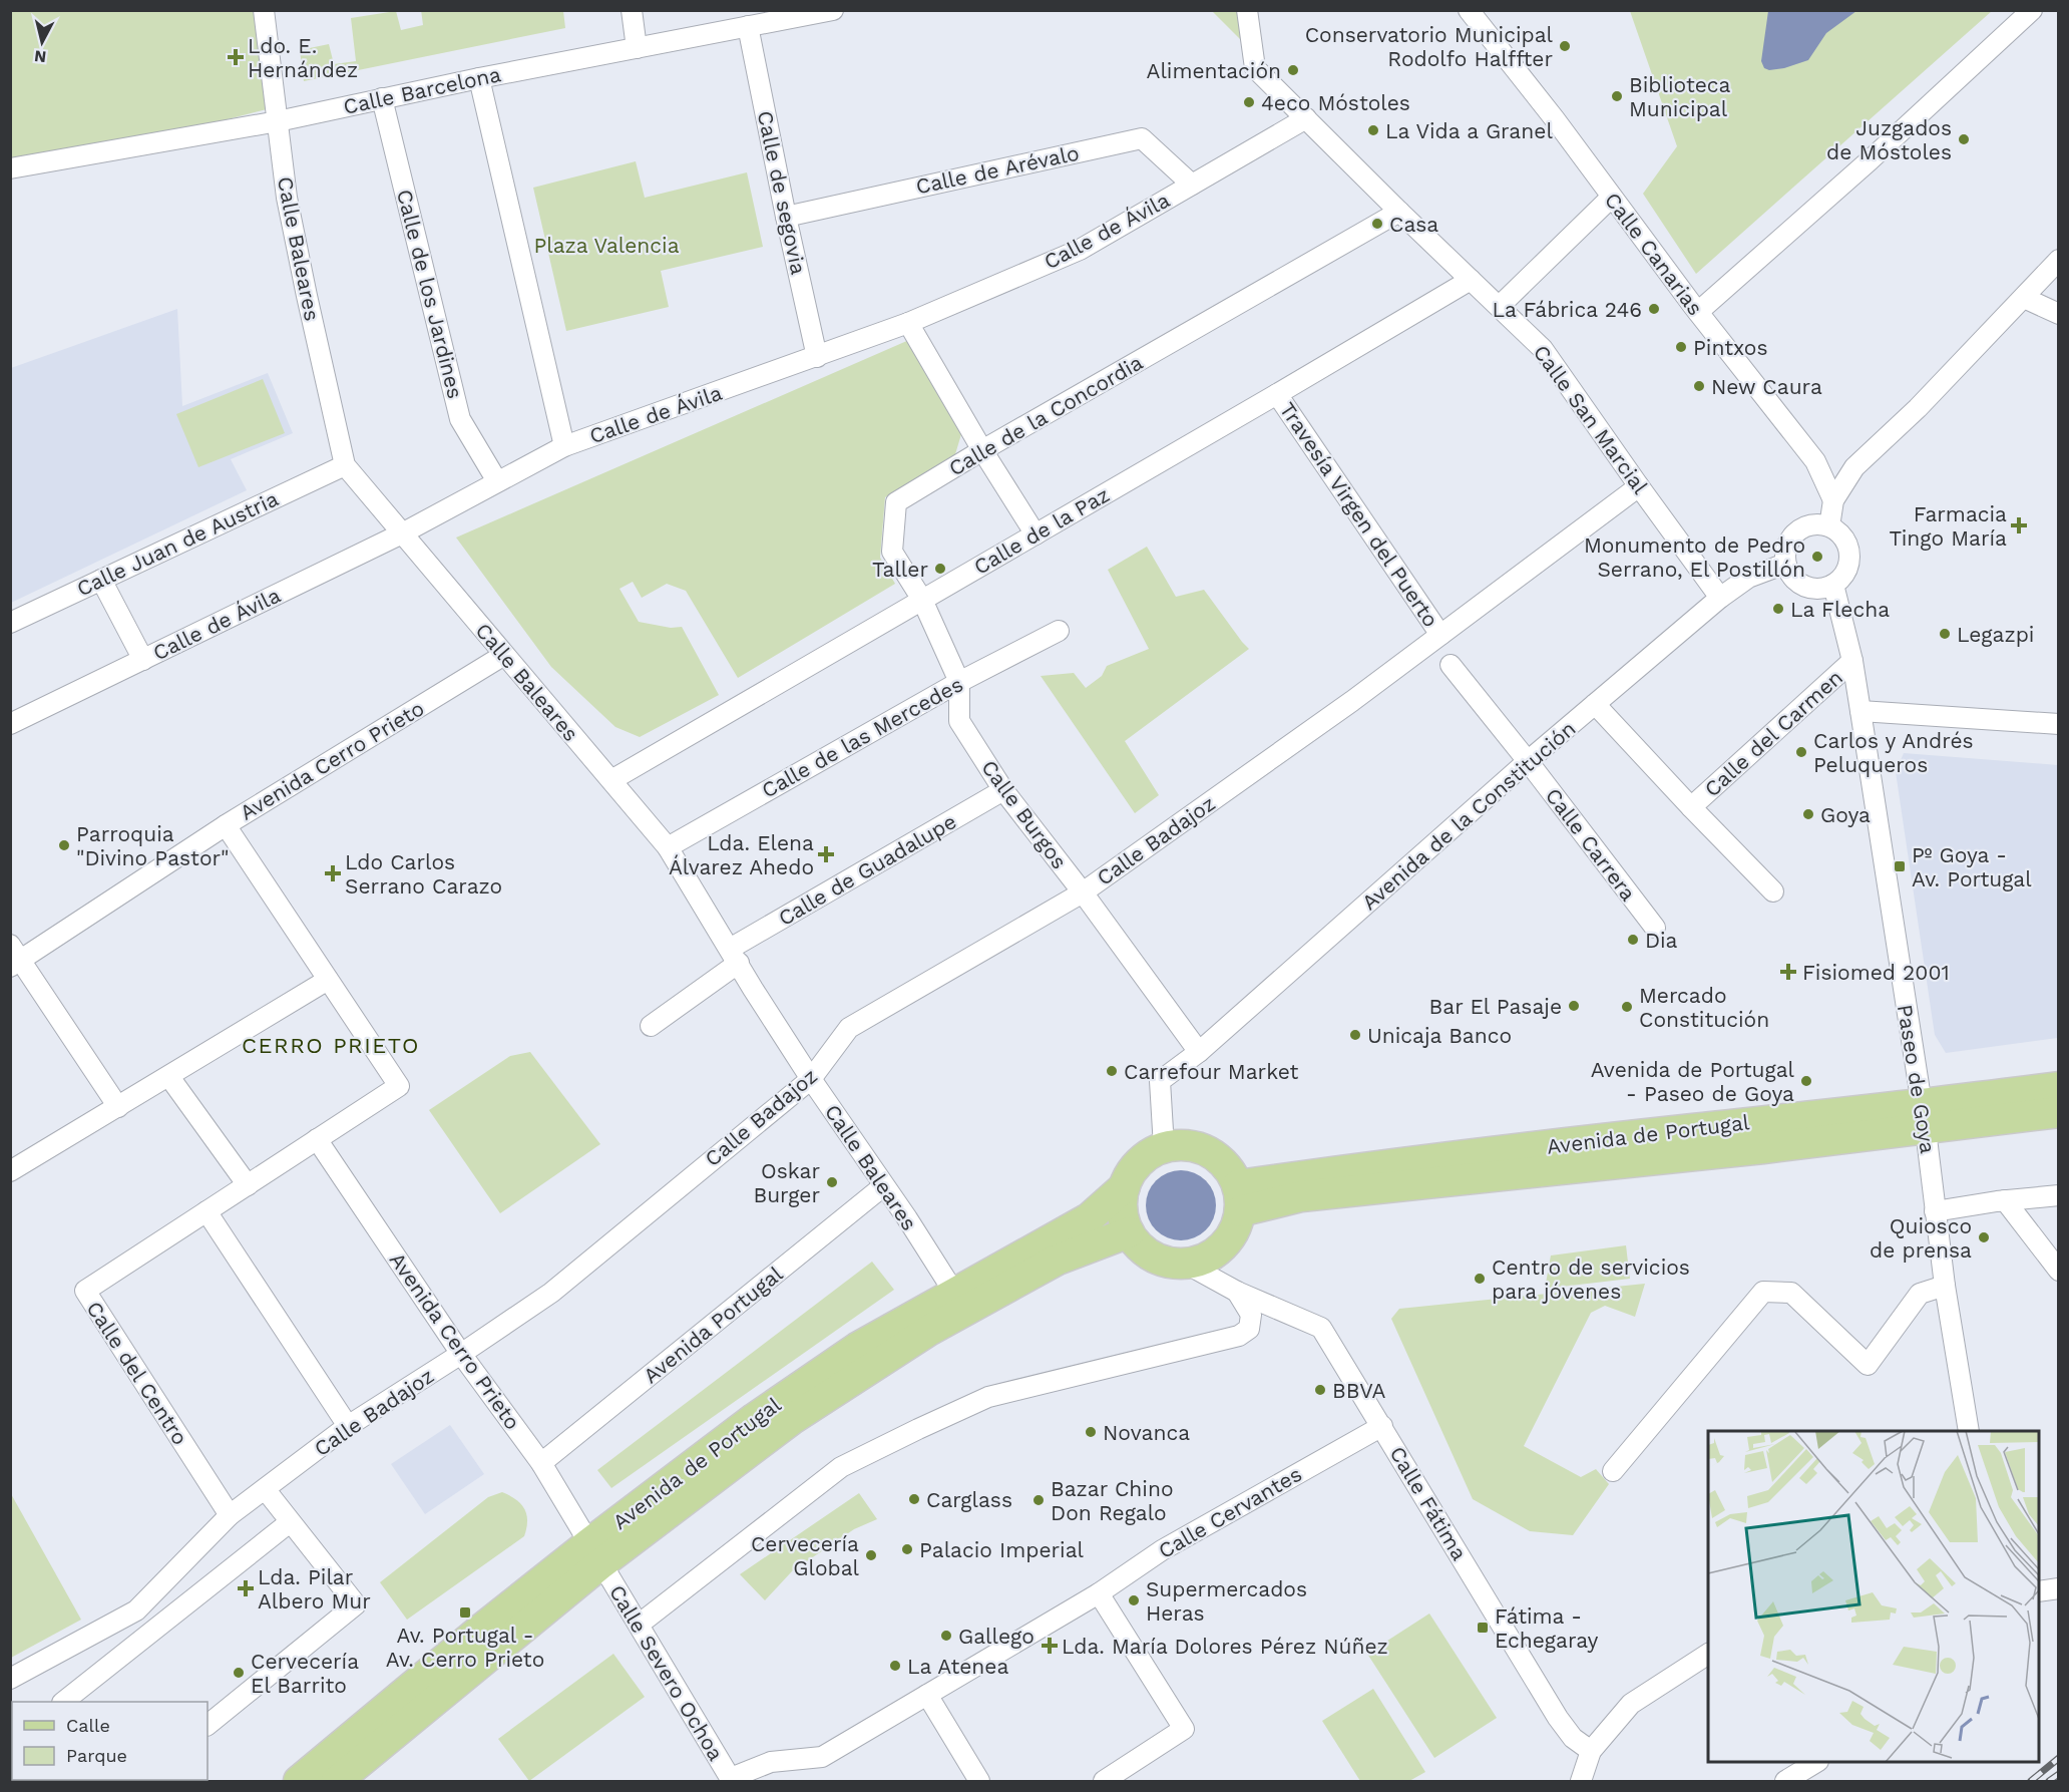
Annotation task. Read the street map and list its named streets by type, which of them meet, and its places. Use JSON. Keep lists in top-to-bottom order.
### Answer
{
  "streets": {
    "main road": ["Avenida de Portugal"],
    "street": [
      "Calle Barcelona",
      "Calle de Arévalo",
      "Calle de segovia",
      "Calle de Ávila",
      "Calle Baleares",
      "Calle Canarias",
      "Calle de los Jardines",
      "Calle de la Concordia",
      "Calle San Marcial",
      "Travesía Virgen del Puerto",
      "Calle de la Paz",
      "Calle Juan de Austria",
      "Calle del Carmen",
      "Calle de las Mercedes",
      "Avenida Cerro Prieto",
      "Calle Burgos",
      "Avenida de la Constitución",
      "Calle Badajoz",
      "Calle Carrera",
      "Calle de Guadalupe",
      "Paseo de Goya",
      "Avenida Portugal",
      "Calle del Centro",
      "Calle Fátima",
      "Calle Cervantes",
      "Calle Severo Ochoa"
    ]
  },
  "crossings": [
    ["Calle Barcelona", "Calle de segovia"],
    ["Calle Barcelona", "Calle Baleares"],
    ["Calle Barcelona", "Calle de los Jardines"],
    ["Calle de Arévalo", "Calle de segovia"],
    ["Calle de Arévalo", "Calle de Ávila"],
    ["Calle de segovia", "Calle de Ávila"],
    ["Calle de Ávila", "Calle Baleares"],
    ["Calle de Ávila", "Calle de los Jardines"],
    ["Calle de Ávila", "Calle San Marcial"],
    ["Calle Baleares", "Calle de la Paz"],
    ["Calle Baleares", "Calle Juan de Austria"],
    ["Calle Baleares", "Calle de las Mercedes"],
    ["Calle Baleares", "Avenida Cerro Prieto"],
    ["Calle Baleares", "Calle Badajoz"],
    ["Calle Baleares", "Calle de Guadalupe"],
    ["Calle Baleares", "Avenida de Portugal"],
    ["Calle Baleares", "Avenida Portugal"],
    ["Calle de la Concordia", "Calle San Marcial"],
    ["Calle de la Concordia", "Calle de la Paz"],
    ["Calle de la Concordia", "Calle de las Mercedes"],
    ["Calle de la Concordia", "Calle Burgos"],
    ["Calle San Marcial", "Calle de la Paz"],
    ["Calle San Marcial", "Avenida de la Constitución"],
    ["Calle San Marcial", "Calle Badajoz"],
    ["Travesía Virgen del Puerto", "Calle de la Paz"],
    ["Travesía Virgen del Puerto", "Calle Badajoz"],
    ["Calle del Carmen", "Avenida de la Constitución"],
    ["Calle del Carmen", "Paseo de Goya"],
    ["Avenida Cerro Prieto", "Calle Badajoz"],
    ["Avenida Cerro Prieto", "Avenida de Portugal"],
    ["Avenida Cerro Prieto", "Avenida Portugal"],
    ["Avenida Cerro Prieto", "Calle Severo Ochoa"],
    ["Calle Burgos", "Avenida de la Constitución"],
    ["Calle Burgos", "Calle Badajoz"],
    ["Calle Burgos", "Calle de Guadalupe"],
    ["Avenida de la Constitución", "Calle Carrera"],
    ["Avenida de la Constitución", "Paseo de Goya"],
    ["Avenida de la Constitución", "Avenida de Portugal"],
    ["Avenida de la Constitución", "Calle Fátima"],
    ["Calle Badajoz", "Calle del Centro"],
    ["Paseo de Goya", "Avenida de Portugal"],
    ["Avenida de Portugal", "Calle Fátima"],
    ["Avenida de Portugal", "Calle Severo Ochoa"],
    ["Calle Fátima", "Calle Cervantes"],
    ["Calle Cervantes", "Calle Severo Ochoa"]
  ],
  "districts": ["CERRO PRIETO"],
  "parks": ["Plaza Valencia"],
  "places": {
    "other": [
      "Conservatorio Municipal Rodolfo Halffter",
      "Alimentación",
      "Biblioteca Municipal",
      "4eco Móstoles",
      "La Vida a Granel",
      "Juzgados de Móstoles",
      "Casa",
      "La Fábrica 246",
      "Pintxos",
      "New Caura",
      "Monumento de Pedro Serrano, El Postillón",
      "Taller",
      "La Flecha",
      "Legazpi",
      "Carlos y Andrés Peluqueros",
      "Goya",
      "Parroquia \"Divino Pastor\"",
      "Dia",
      "Bar El Pasaje",
      "Mercado Constitución",
      "Unicaja Banco",
      "Carrefour Market",
      "Avenida de Portugal - Paseo de Goya",
      "Oskar Burger",
      "Quiosco de prensa",
      "Centro de servicios para jóvenes",
      "BBVA",
      "Novanca",
      "Carglass",
      "Bazar Chino Don Regalo",
      "Palacio Imperial",
      "Cervecería Global",
      "Supermercados Heras",
      "Gallego",
      "La Atenea",
      "Cervecería El Barrito"
    ],
    "health": [
      "Ldo. E. Hernández",
      "Farmacia Tingo María",
      "Lda. Elena Álvarez Ahedo",
      "Ldo Carlos Serrano Carazo",
      "Fisiomed 2001",
      "Lda. Pilar Albero Mur",
      "Lda. María Dolores Pérez Núñez"
    ],
    "transit": ["Pº Goya - Av. Portugal", "Av. Portugal - Av. Cerro Prieto", "Fátima - Echegaray"]
  },
  "legend": ["Calle", "Parque"],
  "north": "bottom"
}
